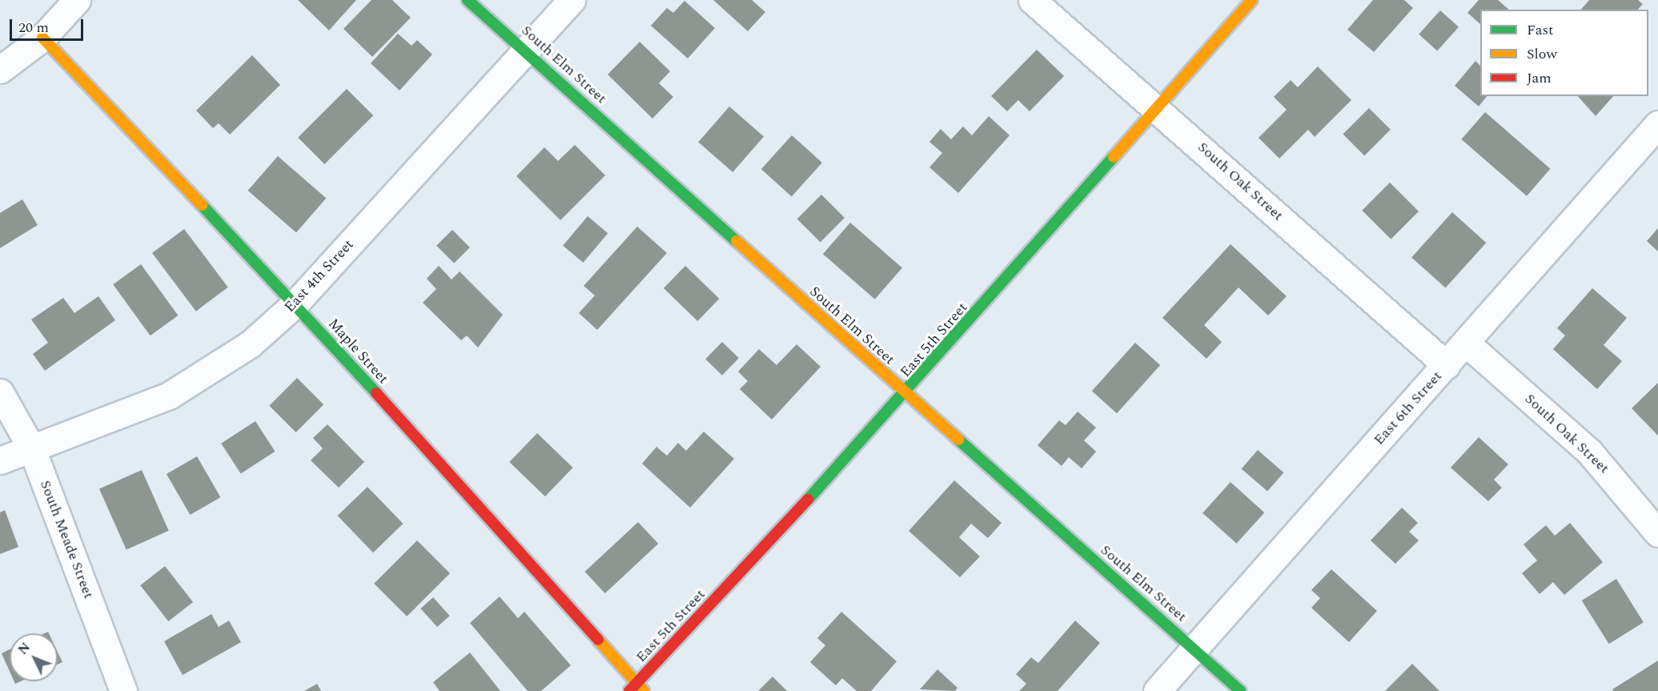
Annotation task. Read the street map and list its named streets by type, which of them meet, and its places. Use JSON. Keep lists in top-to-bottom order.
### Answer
{
  "streets": {
    "street": [
      "South Elm Street",
      "South Oak Street",
      "East 4th Street",
      "East 5th Street",
      "Maple Street",
      "East 6th Street",
      "South Meade Street"
    ]
  },
  "crossings": [
    ["South Elm Street", "East 4th Street"],
    ["South Elm Street", "East 5th Street"],
    ["South Elm Street", "East 6th Street"],
    ["South Oak Street", "East 5th Street"],
    ["South Oak Street", "East 6th Street"],
    ["East 4th Street", "Maple Street"],
    ["East 4th Street", "South Meade Street"],
    ["East 5th Street", "Maple Street"]
  ],
  "legend": ["Fast", "Slow", "Jam"],
  "scale_bar": "20 m",
  "north": "top left"
}
